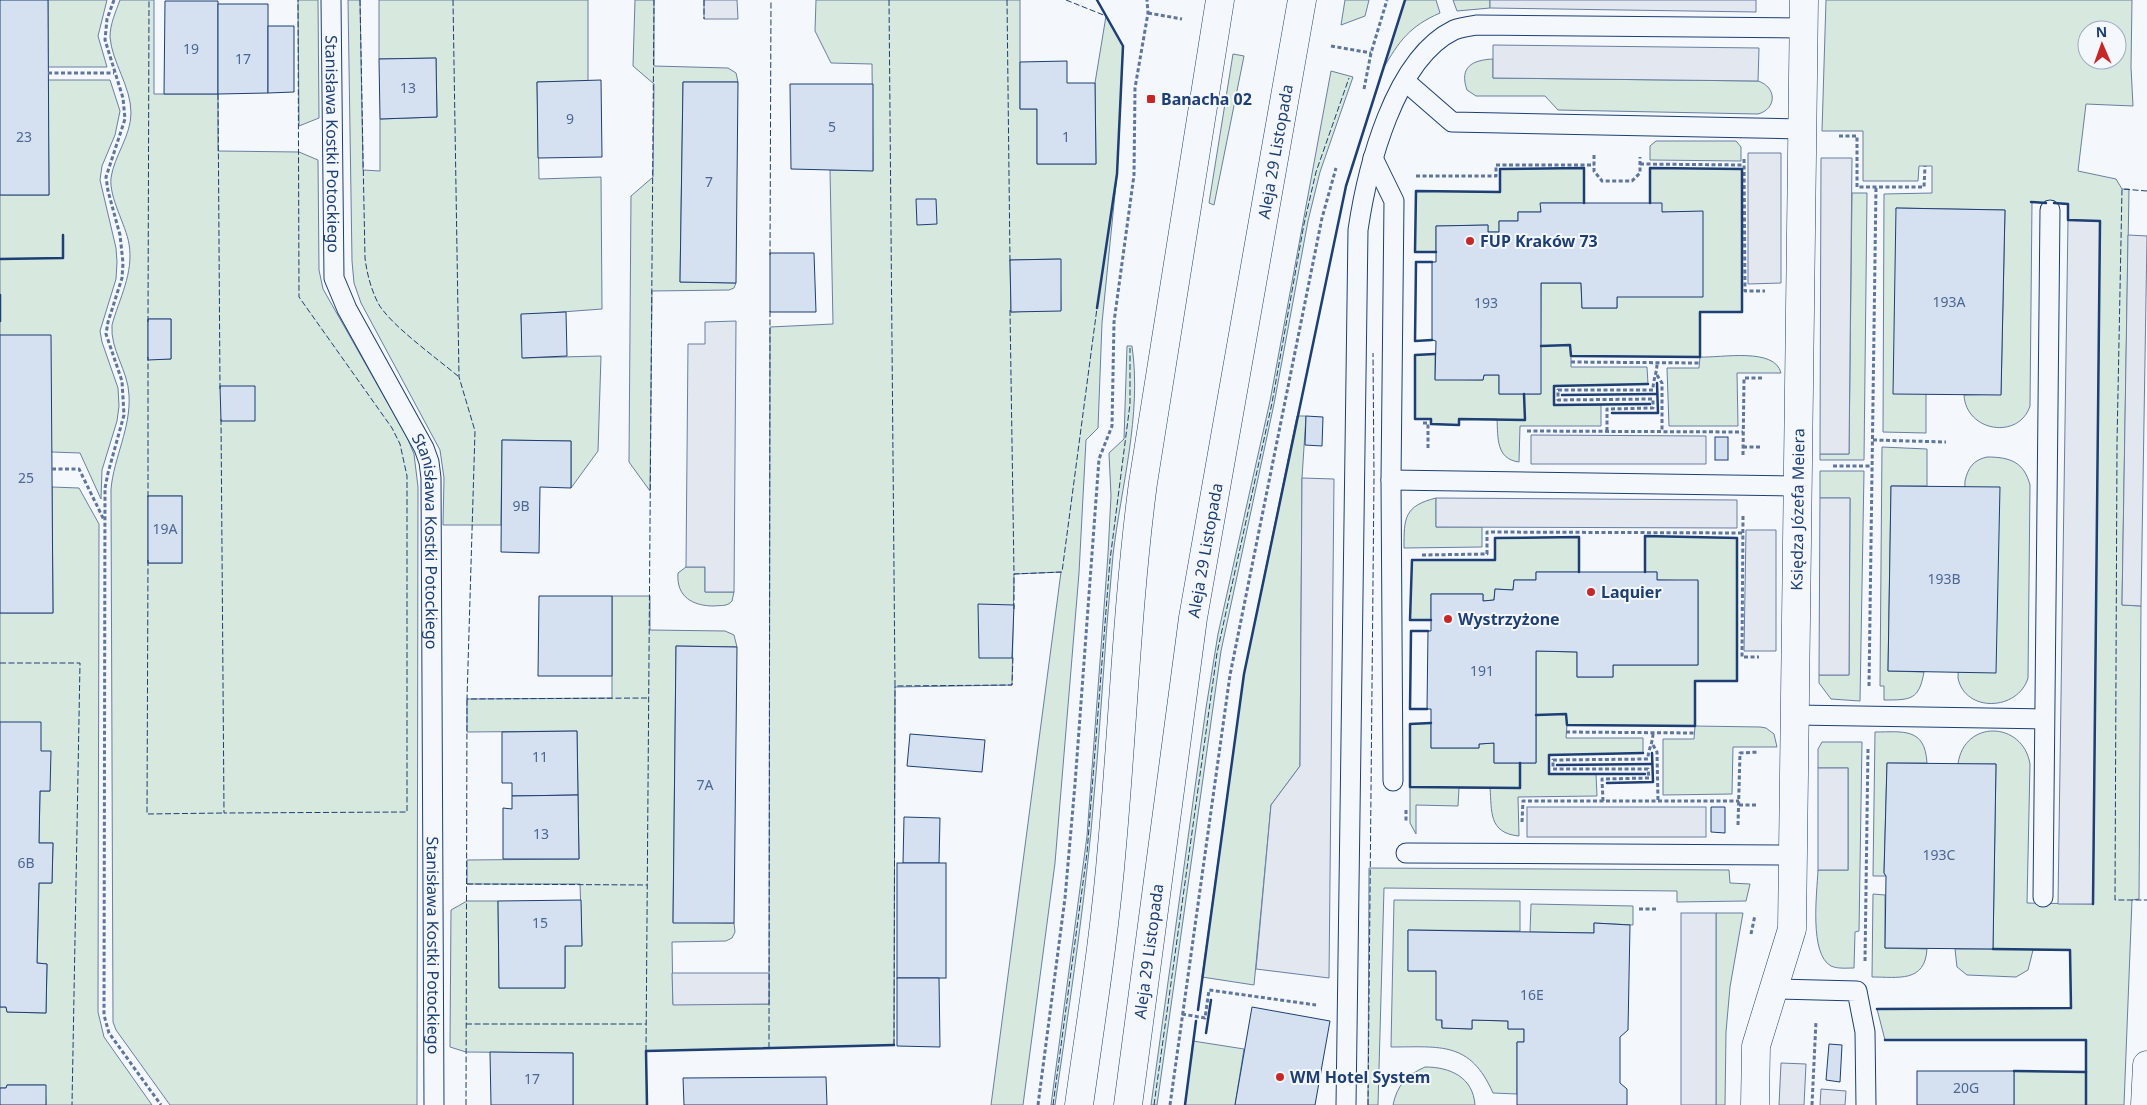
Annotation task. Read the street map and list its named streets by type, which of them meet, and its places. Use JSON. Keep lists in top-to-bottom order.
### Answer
{
  "streets": {
    "main road": ["Aleja 29 Listopada", "Księdza Józefa Meiera"],
    "lane": ["Stanisława Kostki Potockiego"]
  },
  "places": {
    "transit": ["Banacha 02"],
    "other": [
      "FUP Kraków 73",
      "Laquier",
      "Wystrzyżone",
      "WM Hotel System"
    ]
  },
  "house_numbers": [
    "19",
    "17",
    "13",
    "9",
    "5",
    "23",
    "1",
    "7",
    "193A",
    "193",
    "25",
    "9B",
    "19A",
    "193B",
    "191",
    "11",
    "7A",
    "13",
    "193C",
    "6B",
    "15",
    "16E",
    "17",
    "20G"
  ],
  "north": "top"
}
